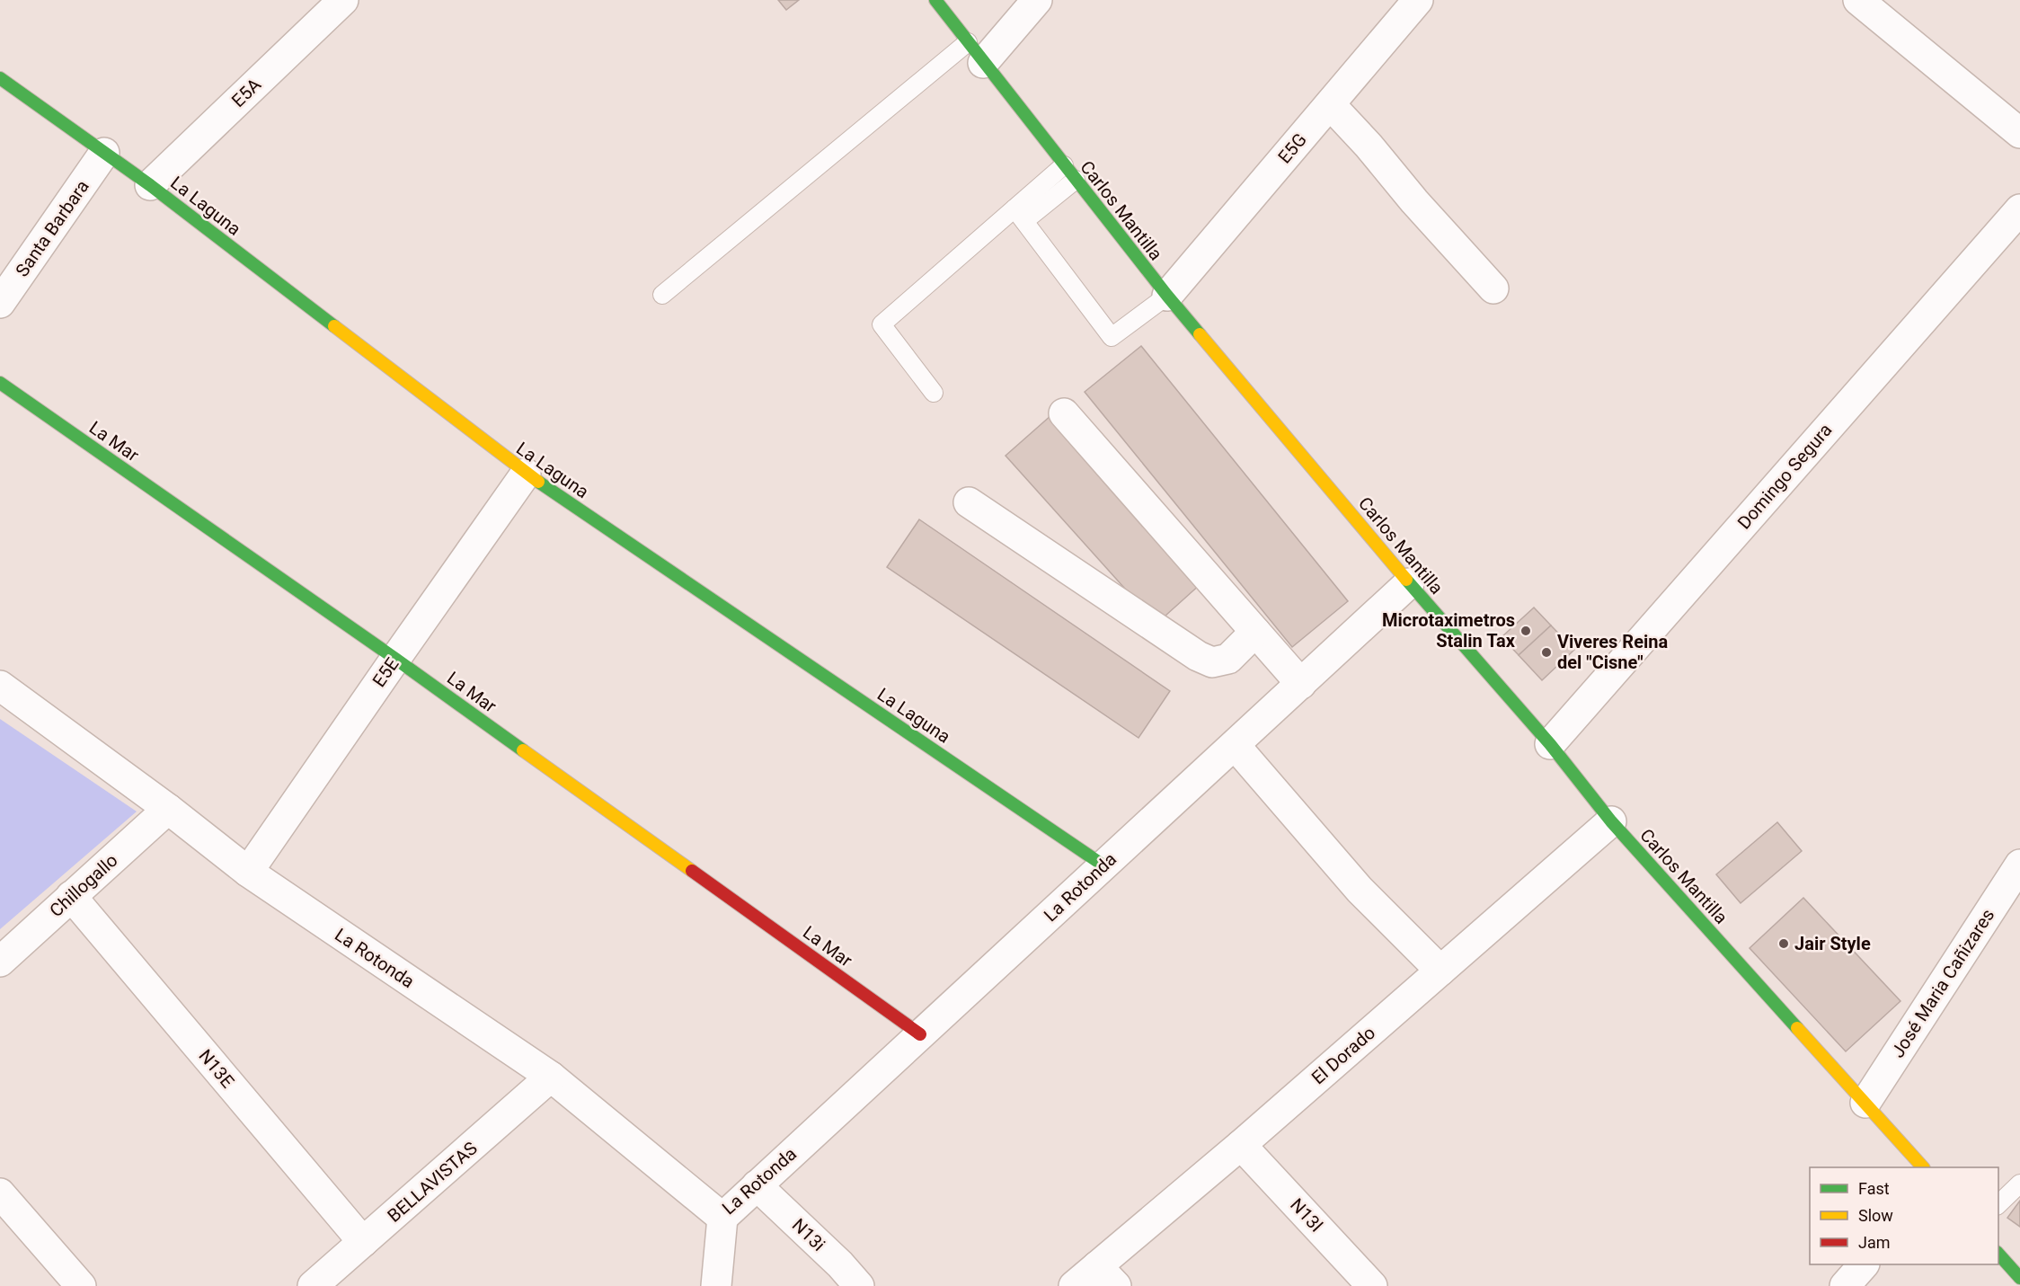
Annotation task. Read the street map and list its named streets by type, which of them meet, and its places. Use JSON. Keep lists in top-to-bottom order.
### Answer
{
  "streets": {
    "street": [
      "E5A",
      "E5G",
      "La Laguna",
      "Carlos Mantilla",
      "Santa Barbara",
      "La Mar",
      "Domingo Segura",
      "E5E",
      "Chillogallo",
      "La Rotonda",
      "José Maria Cañizares",
      "El Dorado",
      "N13E",
      "BELLAVISTAS",
      "N13l",
      "N13i"
    ]
  },
  "crossings": [
    ["E5A", "La Laguna"],
    ["E5G", "Carlos Mantilla"],
    ["La Laguna", "Santa Barbara"],
    ["La Laguna", "E5E"],
    ["La Laguna", "La Rotonda"],
    ["Carlos Mantilla", "Domingo Segura"],
    ["Carlos Mantilla", "La Rotonda"],
    ["Carlos Mantilla", "José Maria Cañizares"],
    ["Carlos Mantilla", "El Dorado"],
    ["La Mar", "E5E"],
    ["La Mar", "La Rotonda"],
    ["E5E", "La Rotonda"],
    ["Chillogallo", "La Rotonda"],
    ["Chillogallo", "N13E"],
    ["La Rotonda", "BELLAVISTAS"],
    ["La Rotonda", "N13i"],
    ["El Dorado", "N13l"],
    ["N13E", "BELLAVISTAS"]
  ],
  "places": ["Microtaximetros Stalin Tax", "Viveres Reina del \"Cisne\"", "Jair Style"],
  "legend": ["Fast", "Slow", "Jam"]
}
